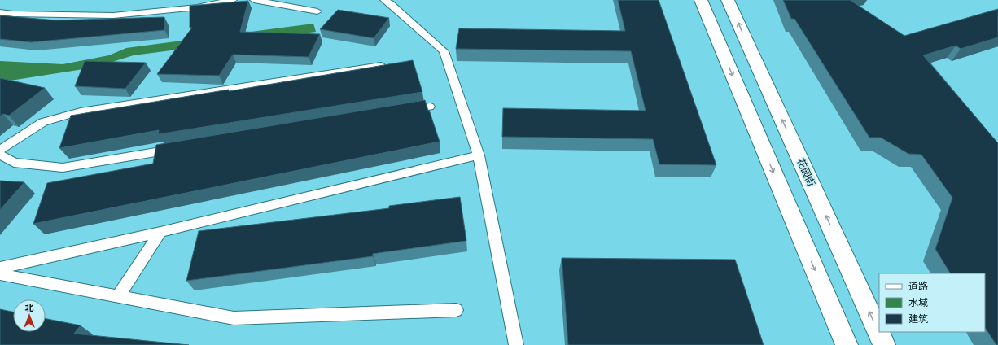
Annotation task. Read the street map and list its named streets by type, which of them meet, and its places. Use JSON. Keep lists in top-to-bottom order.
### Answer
{
  "streets": {
    "main road": ["花园街"]
  },
  "legend": ["道路", "水域", "建筑"],
  "north": "top"
}
